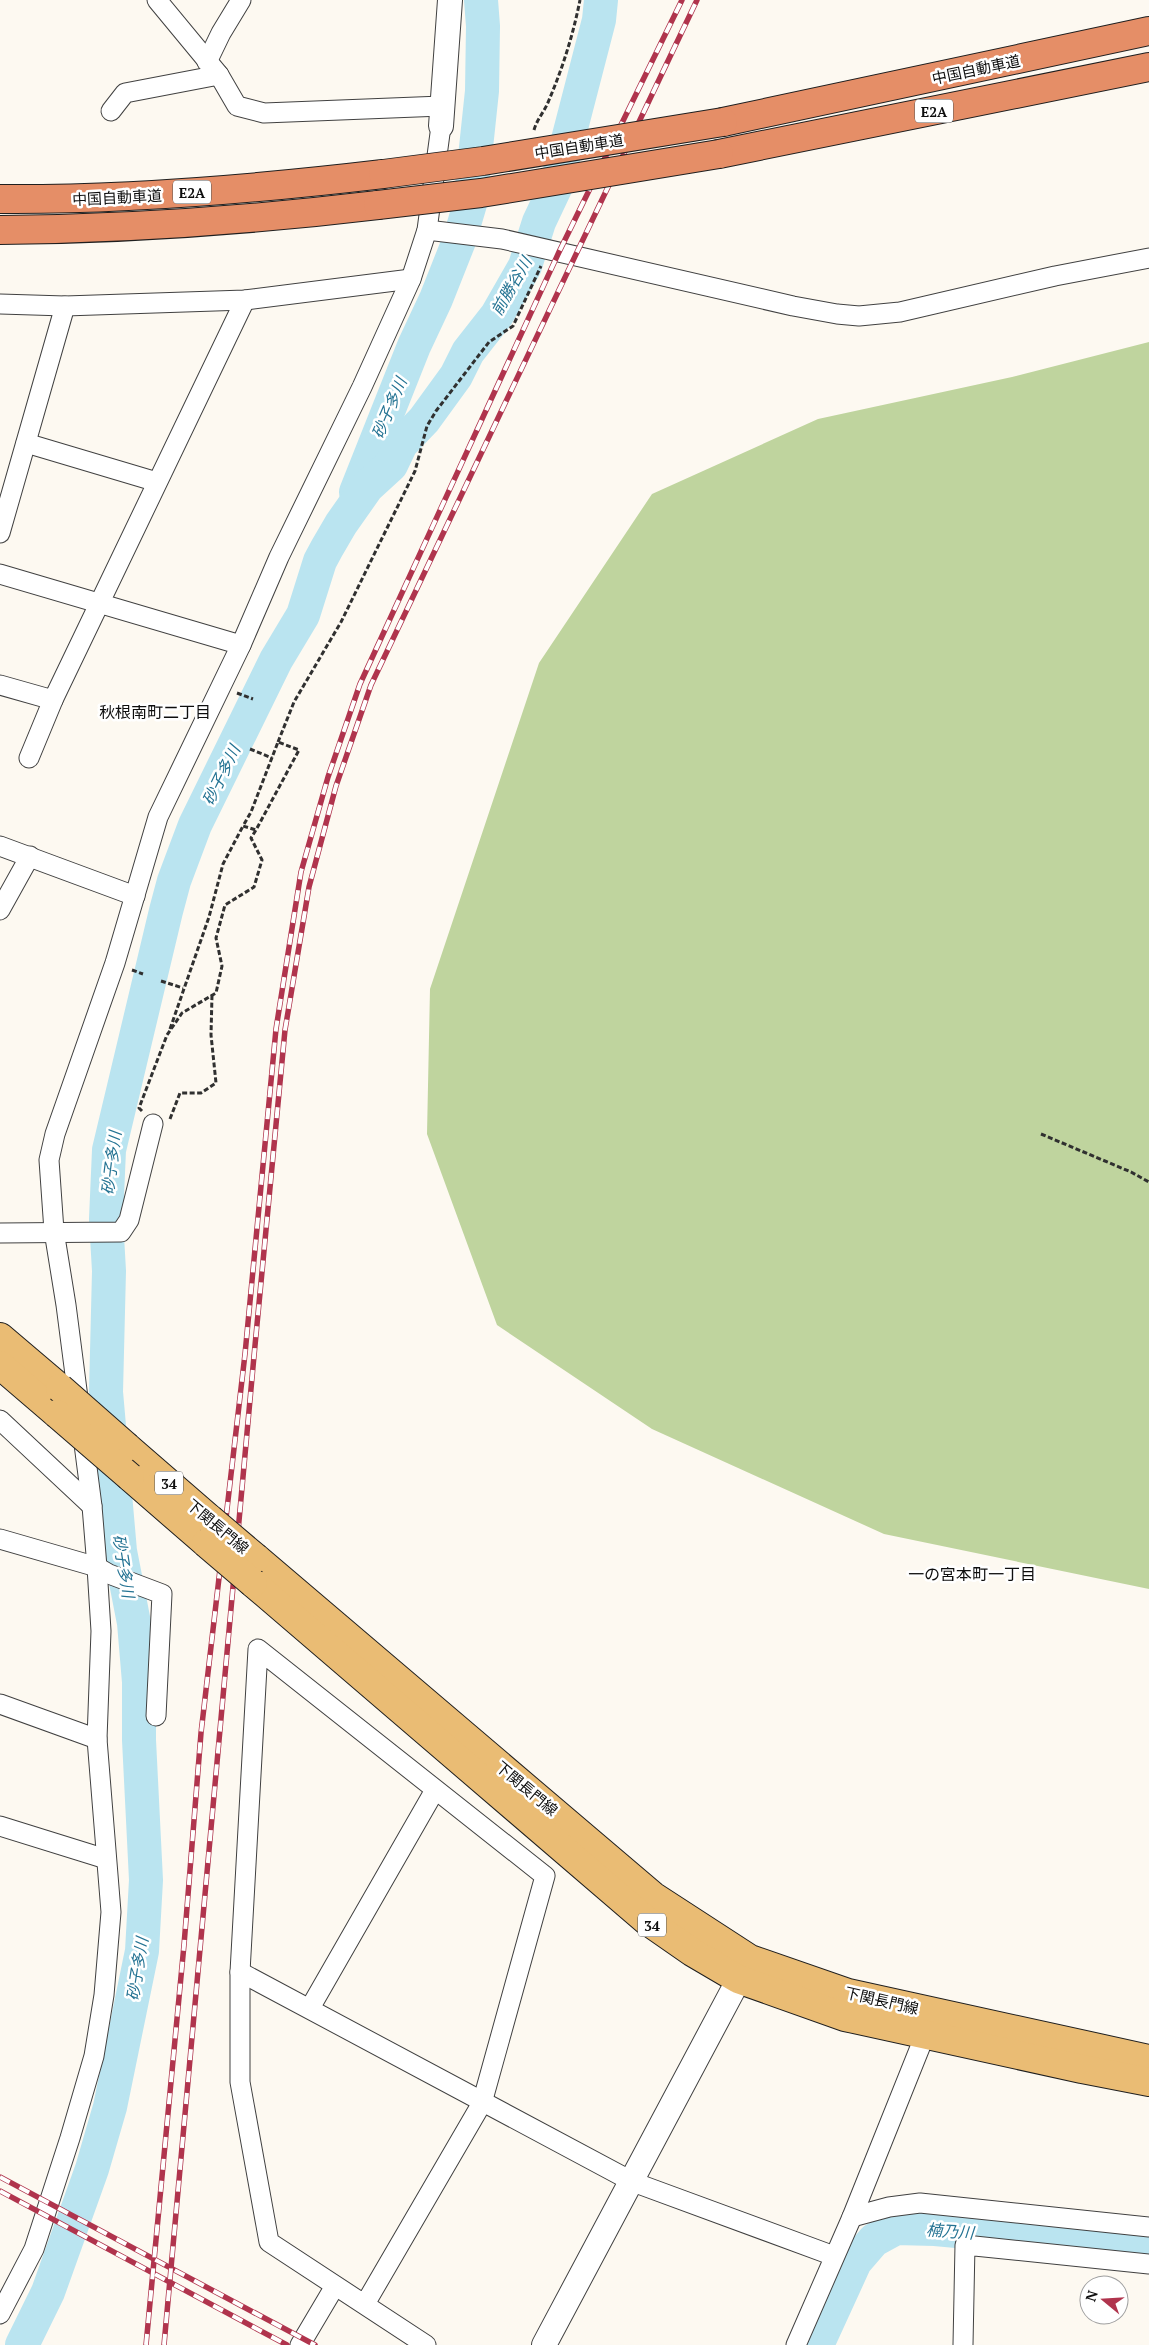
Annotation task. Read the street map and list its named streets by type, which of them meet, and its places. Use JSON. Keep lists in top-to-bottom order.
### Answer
{
  "streets": {
    "highway": ["中国自動車道", "E2A"],
    "main road": ["34", "下関長門線"]
  },
  "districts": ["秋根南町二丁目", "一の宮本町一丁目"],
  "water": ["前勝谷川", "砂子多川", "楠乃川"],
  "north": "left"
}
